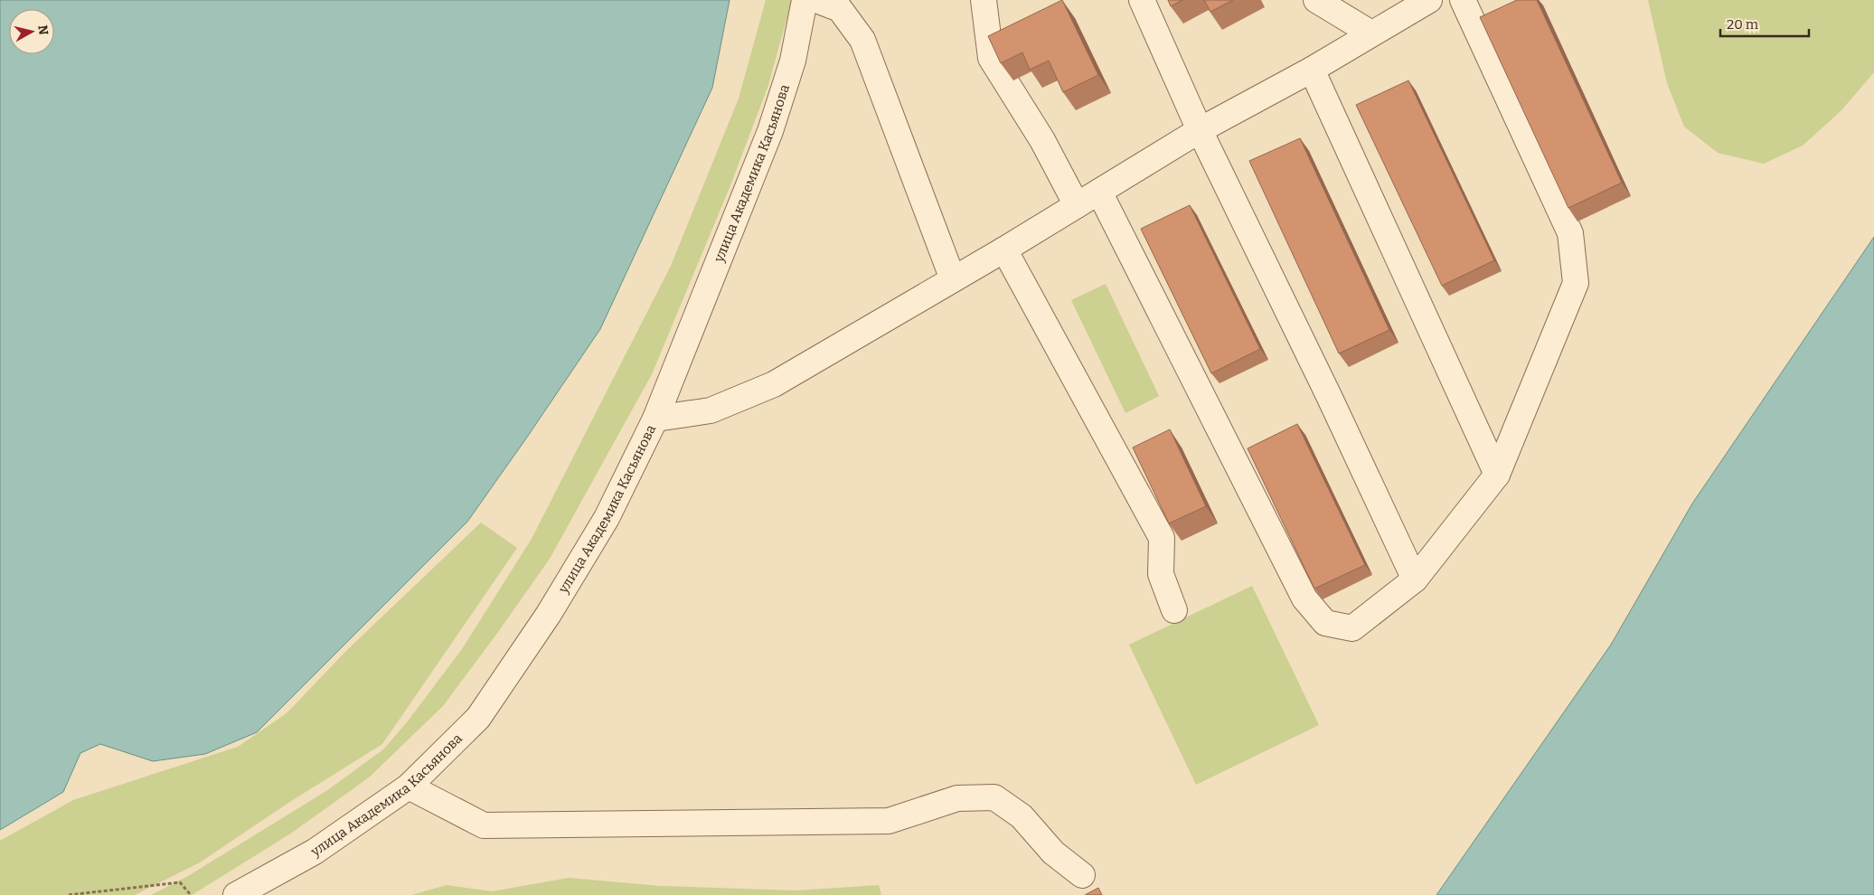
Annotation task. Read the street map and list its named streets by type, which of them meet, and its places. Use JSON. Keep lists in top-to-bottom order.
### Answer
{
  "streets": {
    "street": ["улица Академика Касьянова"]
  },
  "scale_bar": "20 m",
  "north": "right"
}
